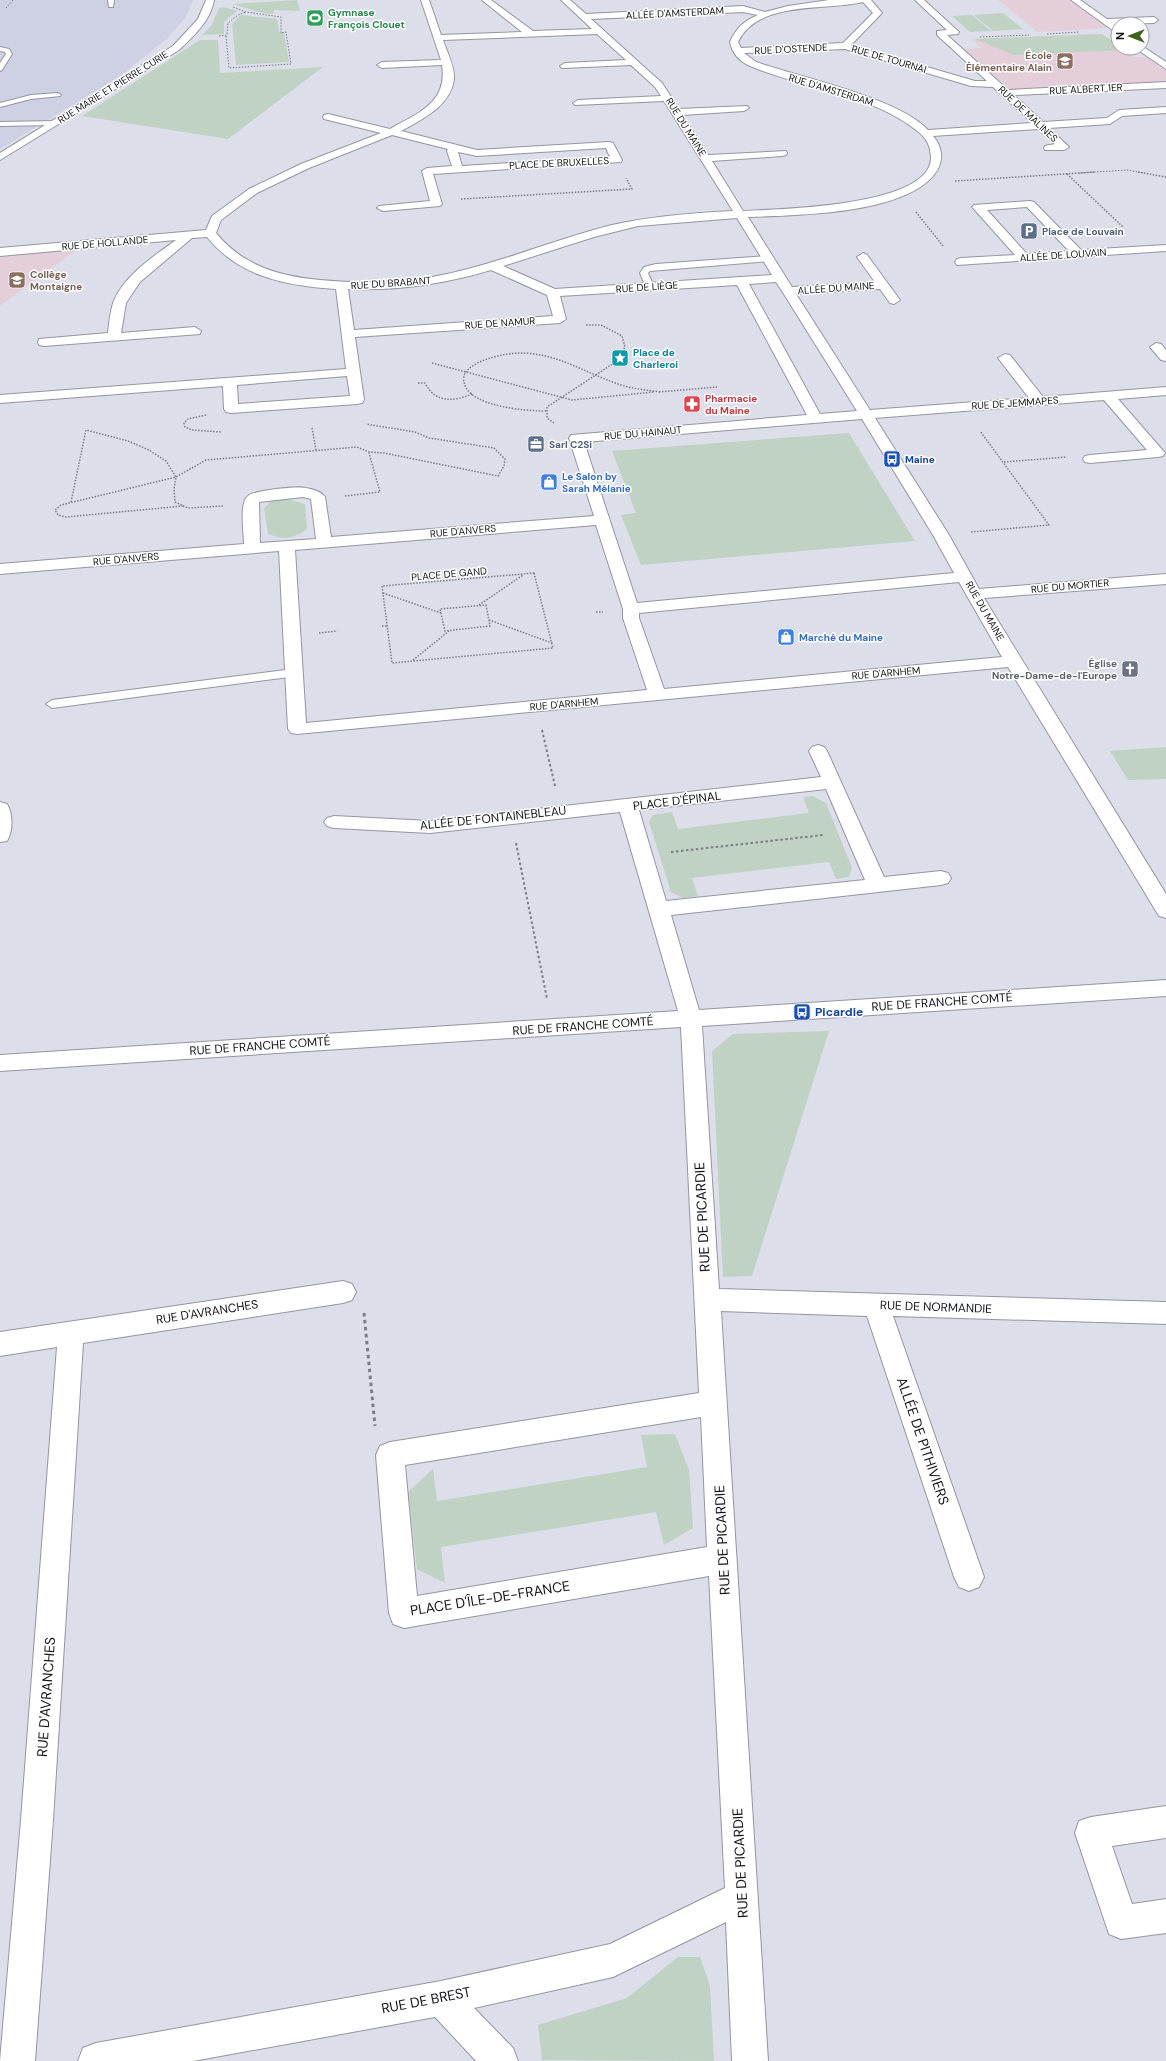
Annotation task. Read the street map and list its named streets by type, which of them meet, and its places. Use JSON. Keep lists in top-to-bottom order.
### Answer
{
  "streets": {
    "street": [
      "ALLÉE D'AMSTERDAM",
      "RUE D'OSTENDE",
      "RUE DE TOURNAI",
      "RUE MARIE ET PIERRE CURIE",
      "RUE ALBERT 1ER",
      "RUE D'AMSTERDAM",
      "RUE DE MALINES",
      "RUE DU MAINE",
      "PLACE DE BRUXELLES",
      "RUE DE HOLLANDE",
      "ALLÉE DE LOUVAIN",
      "RUE DU BRABANT",
      "RUE DE LIÈGE",
      "ALLÉE DU MAINE",
      "RUE DE NAMUR",
      "RUE DE JEMMAPES",
      "RUE DU HAINAUT",
      "RUE D'ANVERS",
      "RUE DU MORTIER",
      "RUE D'ARNHEM",
      "PLACE D'ÉPINAL",
      "ALLÉE DE FONTAINEBLEAU",
      "RUE DE FRANCHE COMTÉ",
      "RUE DE PICARDIE",
      "RUE DE NORMANDIE",
      "RUE D'AVRANCHES",
      "ALLÉE DE PITHIVIERS",
      "PLACE D'ÎLE-DE-FRANCE",
      "RUE DE BREST"
    ],
    "path": ["PLACE DE GAND"]
  },
  "crossings": [
    ["ALLÉE D'AMSTERDAM", "RUE DU MAINE"],
    ["RUE D'OSTENDE", "RUE DE TOURNAI"],
    ["RUE D'OSTENDE", "RUE D'AMSTERDAM"],
    ["RUE DE TOURNAI", "RUE DE MALINES"],
    ["RUE ALBERT 1ER", "RUE DE MALINES"],
    ["RUE D'AMSTERDAM", "RUE DU MAINE"],
    ["RUE D'AMSTERDAM", "RUE DU BRABANT"],
    ["RUE DU MAINE", "RUE DU BRABANT"],
    ["RUE DU MAINE", "ALLÉE DU MAINE"],
    ["RUE DU MAINE", "RUE DE JEMMAPES"],
    ["RUE DU MAINE", "RUE DU MORTIER"],
    ["RUE DU MAINE", "RUE D'ARNHEM"],
    ["RUE DE HOLLANDE", "RUE DU BRABANT"],
    ["RUE D'ANVERS", "RUE D'ARNHEM"],
    ["PLACE D'ÉPINAL", "ALLÉE DE FONTAINEBLEAU"],
    ["PLACE D'ÉPINAL", "RUE DE FRANCHE COMTÉ"],
    ["PLACE D'ÉPINAL", "RUE DE PICARDIE"],
    ["RUE DE FRANCHE COMTÉ", "RUE DE PICARDIE"],
    ["RUE DE PICARDIE", "RUE DE NORMANDIE"],
    ["RUE DE PICARDIE", "PLACE D'ÎLE-DE-FRANCE"],
    ["RUE DE PICARDIE", "RUE DE BREST"],
    ["RUE DE NORMANDIE", "ALLÉE DE PITHIVIERS"]
  ],
  "places": {
    "sports": ["Gymnase François Clouet"],
    "school or university": ["École Élémentaire Alain", "Collège Montaigne"],
    "parking": ["Place de Louvain"],
    "place": ["Place de Charleroi"],
    "pharmacy": ["Pharmacie du Maine"],
    "office": ["Sarl C2Si"],
    "bus stop": ["Maine", "Picardie"],
    "shop": ["Le Salon by Sarah Mélanie", "Marché du Maine"],
    "church": ["Église Notre-Dame-de-l'Europe"]
  },
  "north": "left"
}
